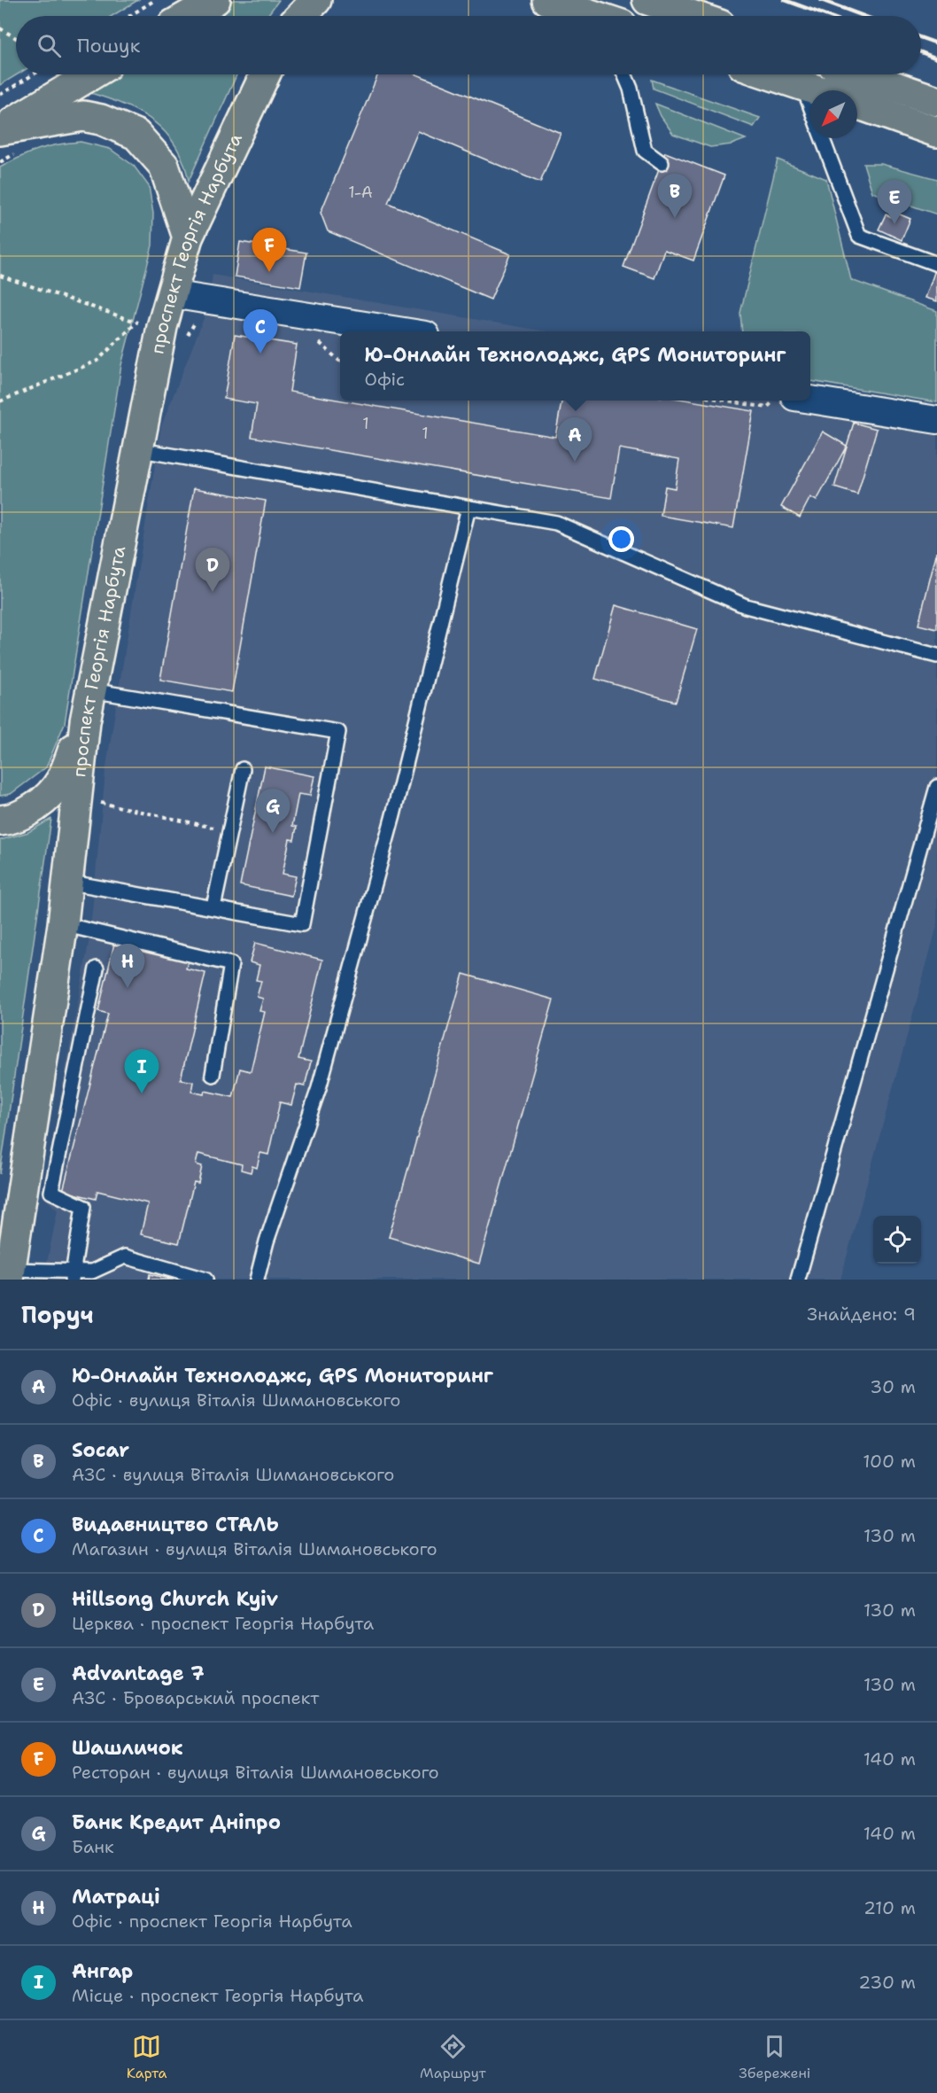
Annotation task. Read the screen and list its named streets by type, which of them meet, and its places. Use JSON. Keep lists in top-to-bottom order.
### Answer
{
  "streets": {
    "main road": ["проспект Георгія Нарбута"]
  },
  "house_numbers": ["1-А", "1", "1"],
  "north": "bottom left",
  "page": {
    "search": "Пошук",
    "pins": [
      "B",
      "E",
      "F",
      "C",
      "A",
      "D",
      "G",
      "H",
      "I"
    ],
    "popup": ["Ю-Онлайн Технолоджс, GPS Мониторинг", "Офіс"],
    "heading": ["Поруч", "Знайдено: 9"],
    "list": [
      {
        "mark": "A",
        "name": "Ю-Онлайн Технолоджс, GPS Мониторинг",
        "note": "Офіс · вулиця Віталія Шимановського",
        "value": "30 m"
      },
      {
        "mark": "B",
        "name": "Socar",
        "note": "АЗС · вулиця Віталія Шимановського",
        "value": "100 m"
      },
      {
        "mark": "C",
        "name": "Видавництво СТАЛЬ",
        "note": "Магазин · вулиця Віталія Шимановського",
        "value": "130 m"
      },
      {
        "mark": "D",
        "name": "Hillsong Church Kyiv",
        "note": "Церква · проспект Георгія Нарбута",
        "value": "130 m"
      },
      {
        "mark": "E",
        "name": "Advantage 7",
        "note": "АЗС · Броварський проспект",
        "value": "130 m"
      },
      {
        "mark": "F",
        "name": "Шашличок",
        "note": "Ресторан · вулиця Віталія Шимановського",
        "value": "140 m"
      },
      {
        "mark": "G",
        "name": "Банк Кредит Дніпро",
        "note": "Банк",
        "value": "140 m"
      },
      {
        "mark": "H",
        "name": "Матраці",
        "note": "Офіс · проспект Георгія Нарбута",
        "value": "210 m"
      },
      {
        "mark": "I",
        "name": "Ангар",
        "note": "Місце · проспект Георгія Нарбута",
        "value": "230 m"
      }
    ],
    "nav": ["Карта", "Маршрут", "Збережені"]
  }
}
